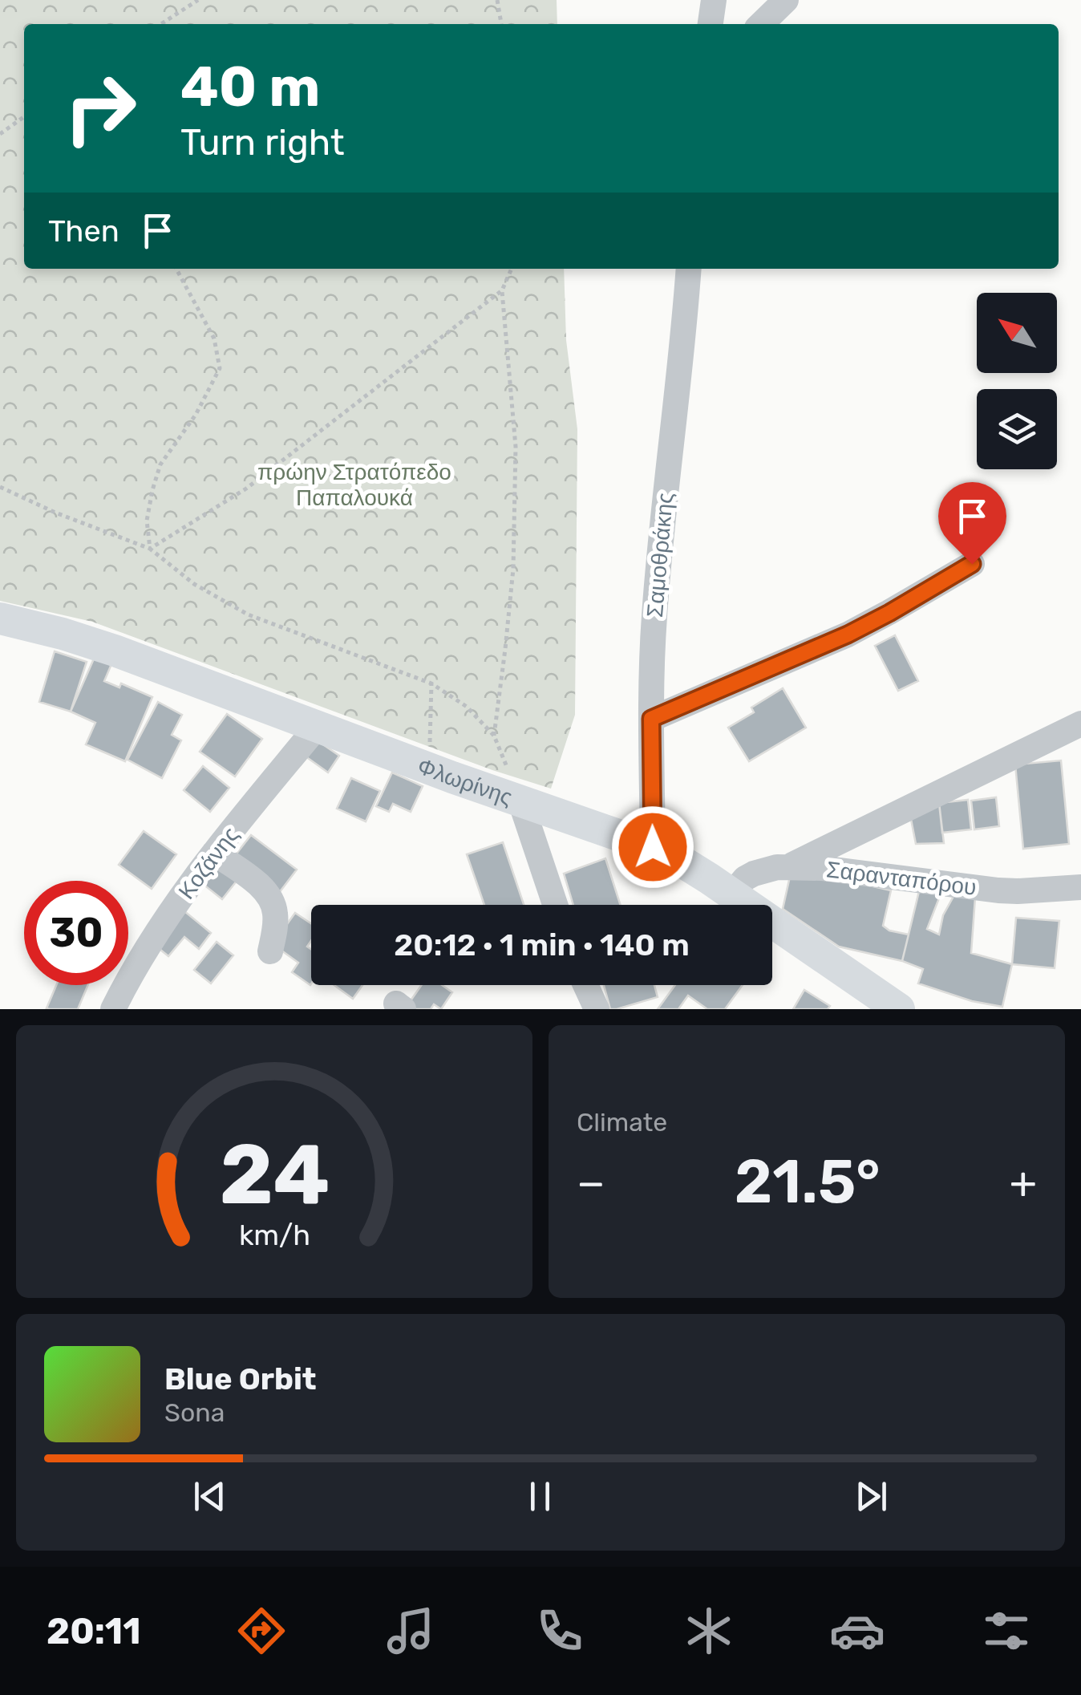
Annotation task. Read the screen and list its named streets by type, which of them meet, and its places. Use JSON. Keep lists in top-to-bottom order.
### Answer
{
  "streets": {
    "main road": ["Φλωρίνης"],
    "street": ["Σαμοθράκης", "Κοζάνης", "Σαρανταπόρου"]
  },
  "crossings": [
    ["Σαμοθράκης", "Φλωρίνης"],
    ["Φλωρίνης", "Κοζάνης"],
    ["Φλωρίνης", "Σαρανταπόρου"]
  ],
  "parks": ["πρώην Στρατόπεδο Παπαλουκά"],
  "north": "top left",
  "page": {
    "turn": ["40 m", "Turn right"],
    "then": "Then",
    "limit": "30",
    "trip": "20:12 · 1 min · 140 m",
    "tile": "Climate",
    "heat": ["−", "21.5°", "+"],
    "song": ["Blue Orbit", "Sona"],
    "tabs": "20:11",
    "gauge": ["24", "km/h"]
  }
}
